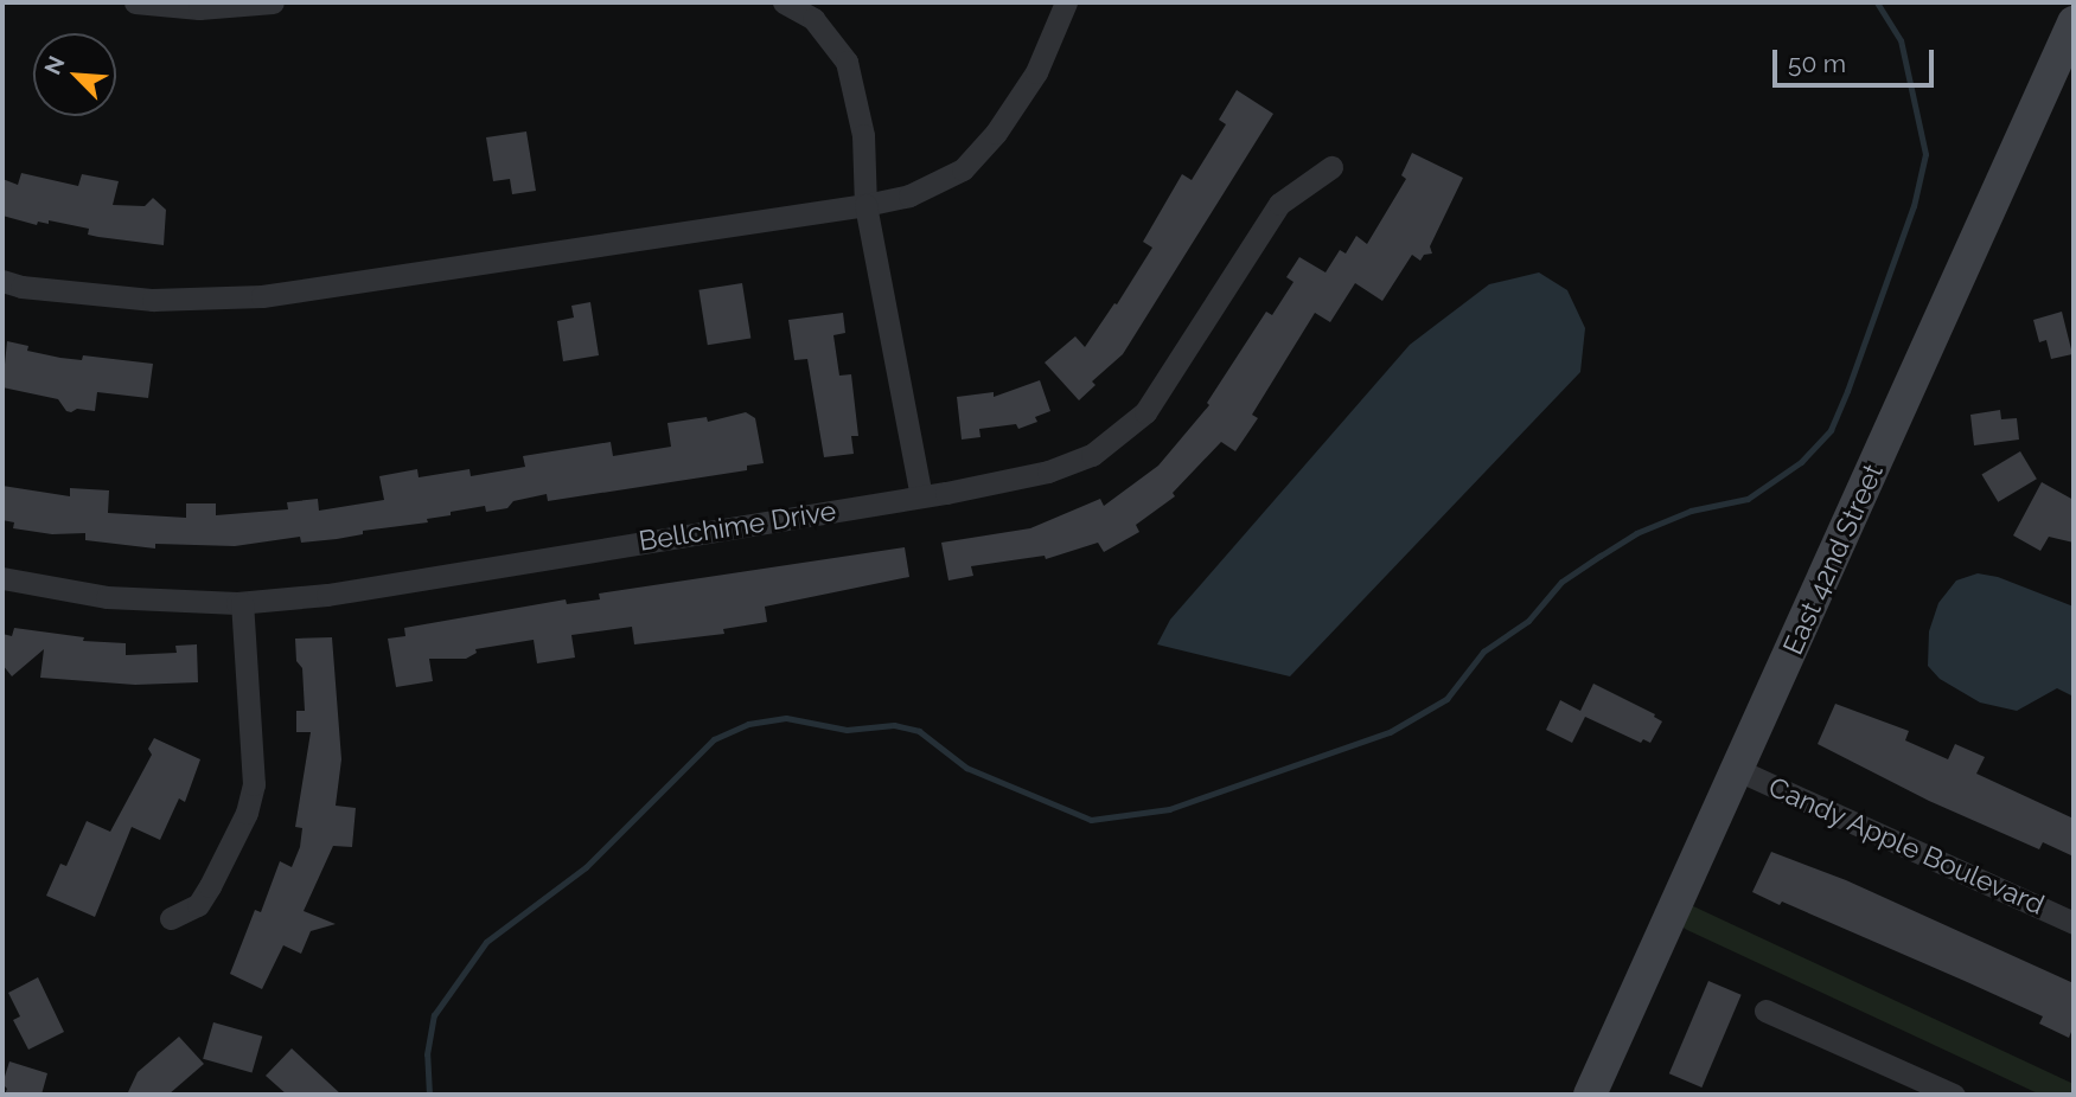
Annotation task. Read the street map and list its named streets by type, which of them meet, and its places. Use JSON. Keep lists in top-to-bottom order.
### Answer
{
  "streets": {
    "street": ["Bellchime Drive", "East 42nd Street", "Candy Apple Boulevard"]
  },
  "crossings": [
    ["East 42nd Street", "Candy Apple Boulevard"]
  ],
  "scale_bar": "50 m",
  "north": "top left"
}
